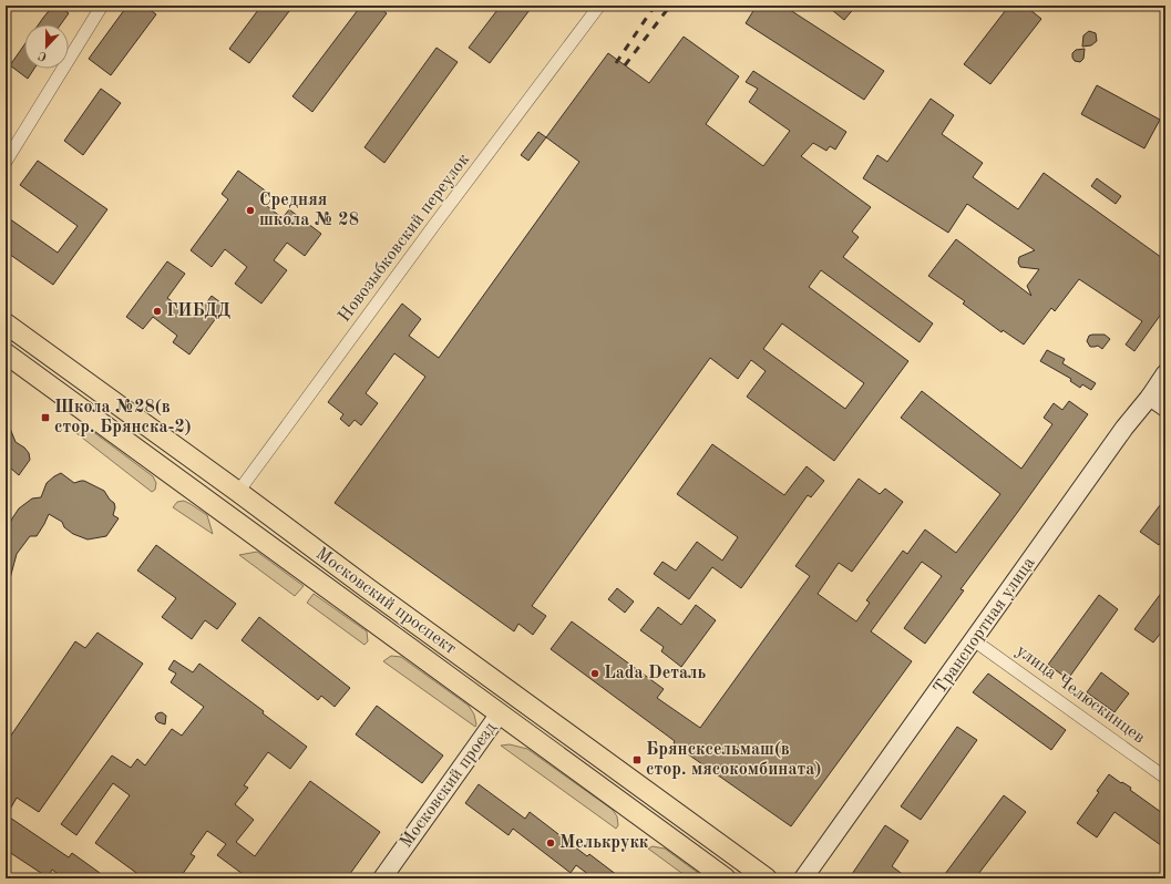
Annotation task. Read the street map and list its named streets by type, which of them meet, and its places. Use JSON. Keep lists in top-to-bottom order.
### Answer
{
  "streets": {
    "main road": ["Московский проспект"],
    "street": [
      "Новозыбковский переулок",
      "Транспортная улица",
      "улица Челюскинцев",
      "Московский проезд"
    ]
  },
  "crossings": [
    ["Новозыбковский переулок", "Московский проспект"],
    ["Московский проспект", "Московский проезд"],
    ["Транспортная улица", "улица Челюскинцев"]
  ],
  "places": {
    "other": [
      "Средняя школа № 28",
      "ГИБДД",
      "Lada Dеталь",
      "Мелькрукк"
    ],
    "transit": ["Школа №28(в стор. Брянска-2)", "Брянсксельмаш(в стор. мясокомбината)"]
  },
  "north": "bottom"
}
